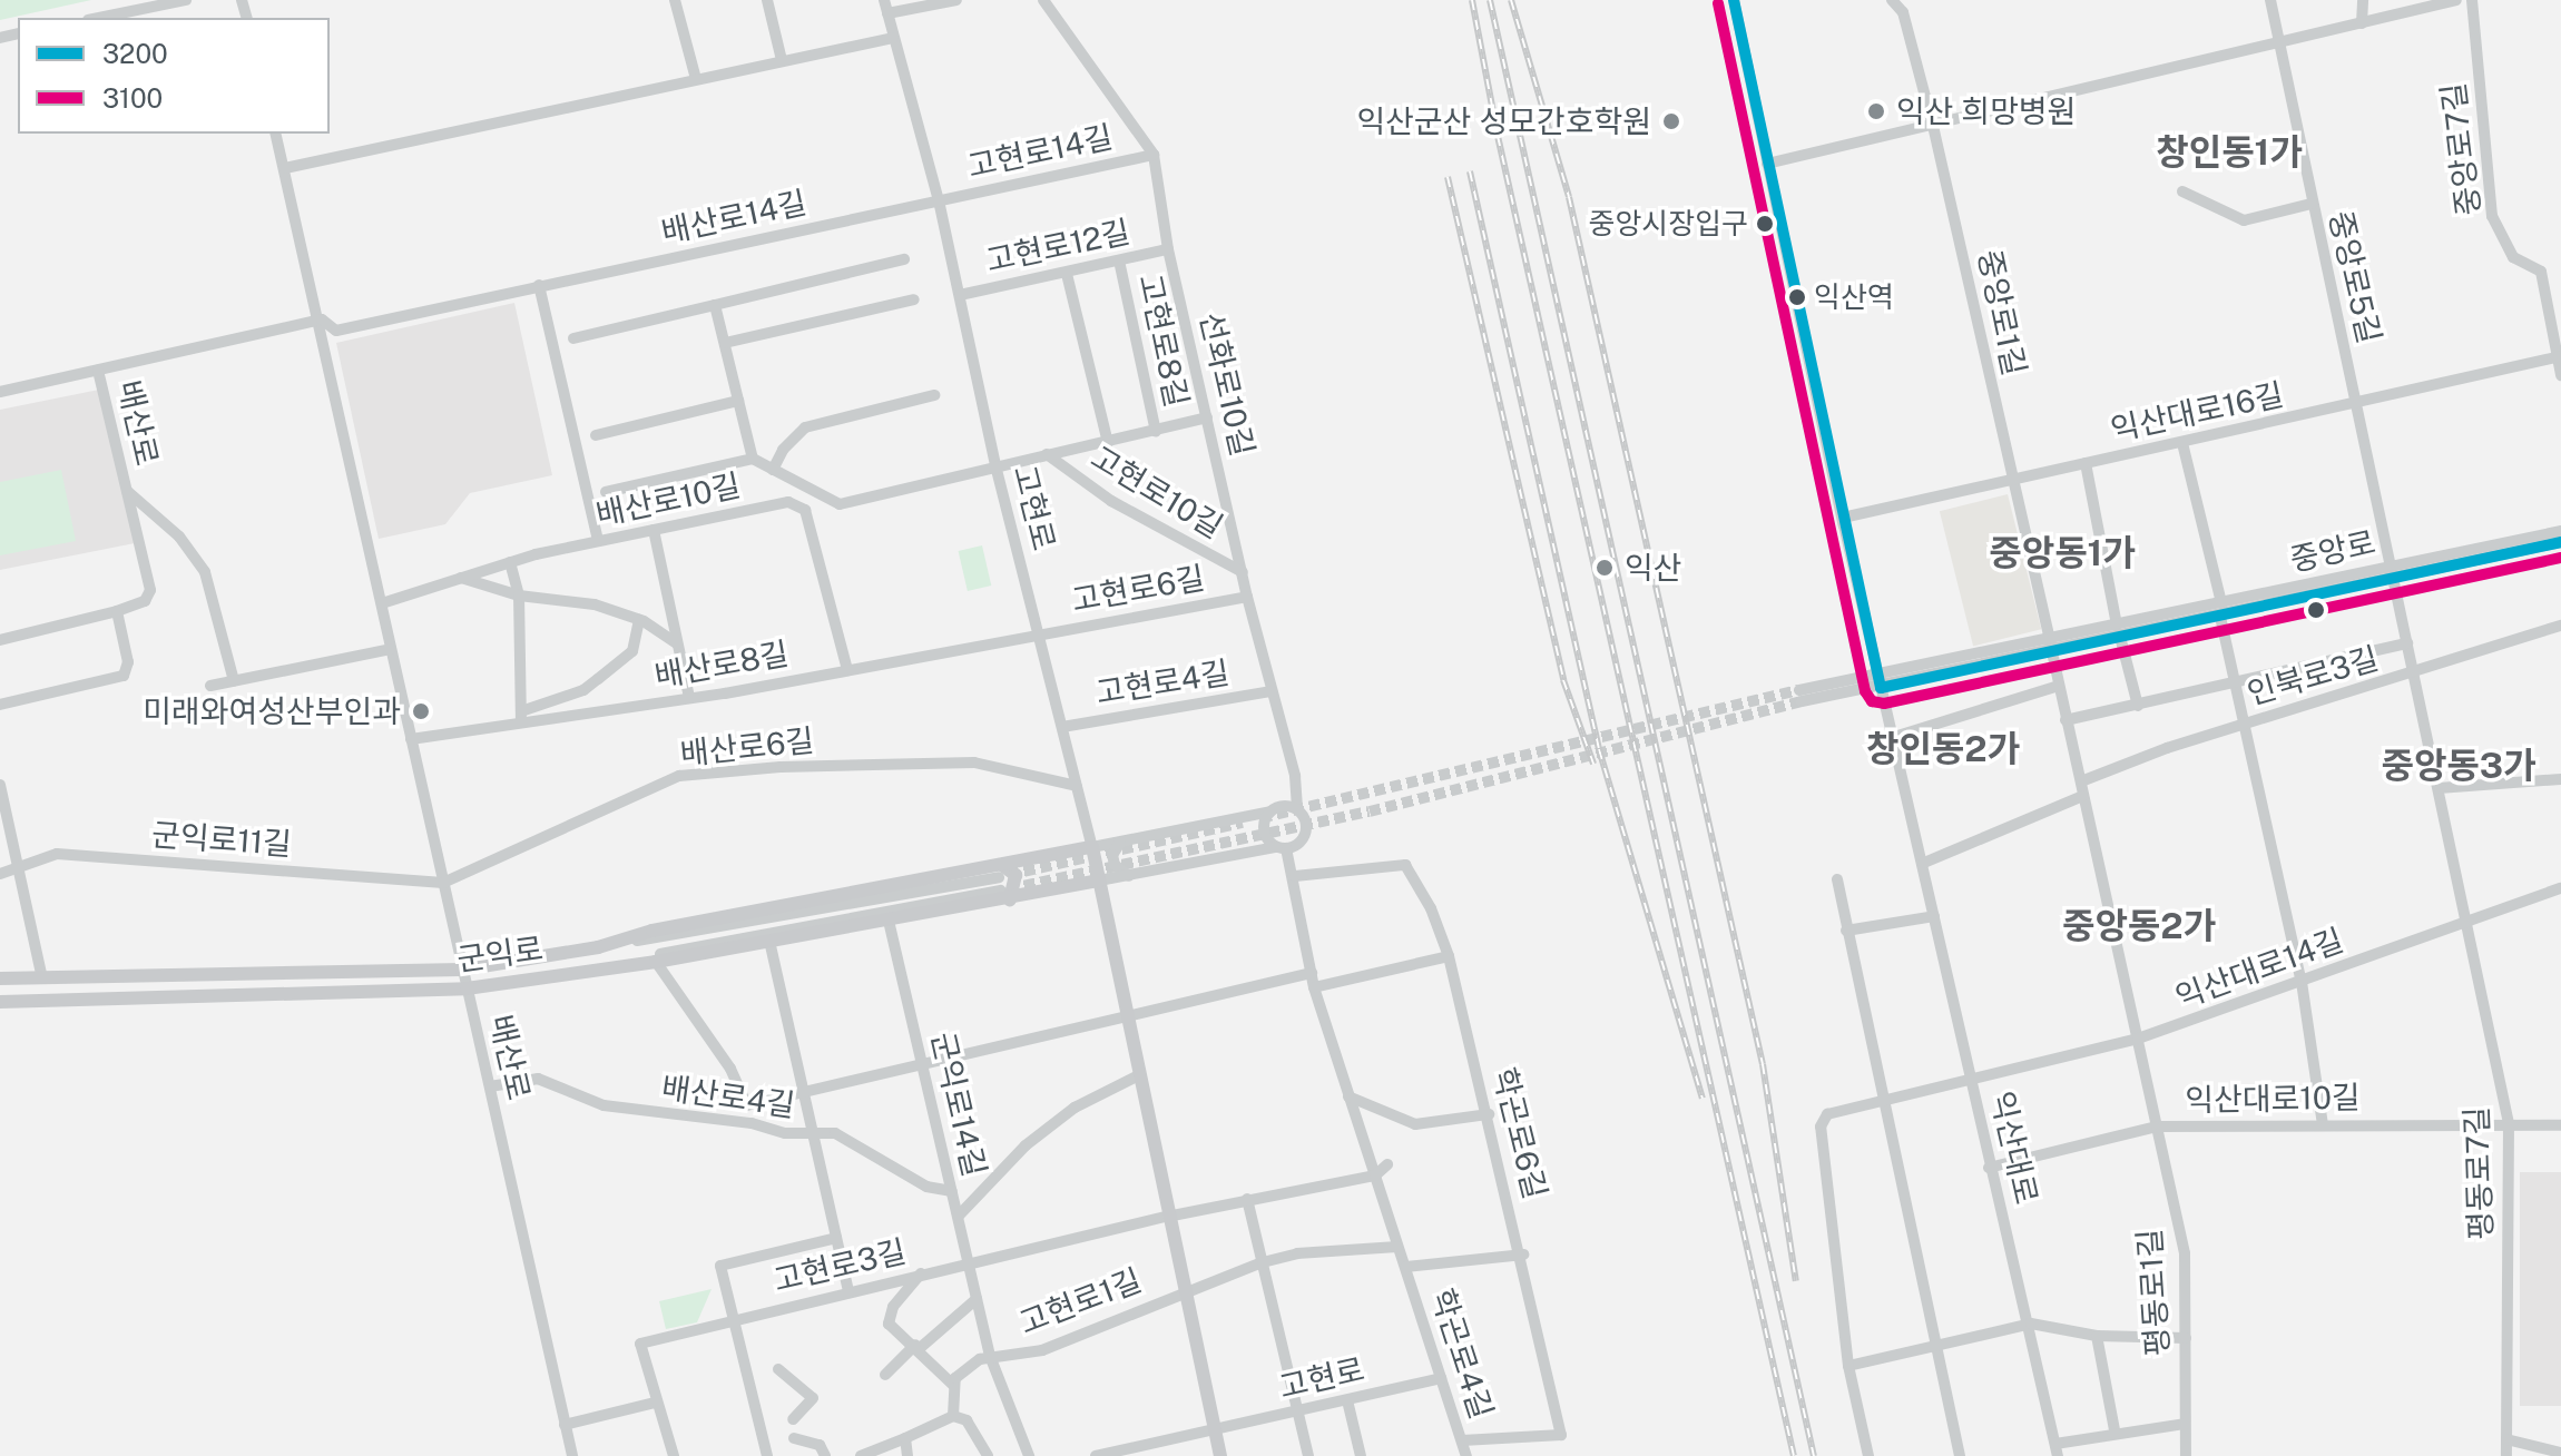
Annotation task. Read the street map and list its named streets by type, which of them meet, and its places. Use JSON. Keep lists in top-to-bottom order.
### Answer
{
  "streets": {
    "main road": ["고현로", "군익로"],
    "street": [
      "중앙로7길",
      "고현로14길",
      "배산로14길",
      "고현로12길",
      "중앙로5길",
      "중앙로1길",
      "고현로8길",
      "선화로10길",
      "익산대로16길",
      "배산로",
      "고현로10길",
      "배산로10길",
      "중앙로",
      "고현로6길",
      "배산로8길",
      "인북로3길",
      "고현로4길",
      "배산로6길",
      "군익로11길",
      "익산대로14길",
      "배산로4길",
      "익산대로10길",
      "군익로14길",
      "학곤로6길",
      "익산대로",
      "평동로7길",
      "고현로3길",
      "평동로1길",
      "고현로1길",
      "학곤로4길"
    ]
  },
  "crossings": [
    ["중앙로7길", "익산대로16길"],
    ["고현로14길", "배산로14길"],
    ["고현로14길", "선화로10길"],
    ["고현로14길", "고현로"],
    ["배산로14길", "배산로"],
    ["배산로14길", "고현로"],
    ["고현로12길", "고현로8길"],
    ["고현로12길", "선화로10길"],
    ["고현로12길", "고현로"],
    ["중앙로5길", "익산대로16길"],
    ["중앙로5길", "중앙로"],
    ["중앙로5길", "평동로7길"],
    ["중앙로1길", "익산대로16길"],
    ["중앙로1길", "중앙로"],
    ["고현로8길", "선화로10길"],
    ["고현로8길", "고현로10길"],
    ["고현로8길", "고현로"],
    ["선화로10길", "고현로10길"],
    ["선화로10길", "고현로6길"],
    ["선화로10길", "고현로4길"],
    ["선화로10길", "학곤로4길"],
    ["익산대로16길", "익산대로"],
    ["배산로", "배산로10길"],
    ["배산로", "배산로8길"],
    ["배산로", "배산로6길"],
    ["배산로", "군익로11길"],
    ["배산로", "군익로"],
    ["배산로", "배산로4길"],
    ["배산로10길", "배산로8길"],
    ["고현로", "고현로6길"],
    ["고현로", "배산로8길"],
    ["고현로", "고현로4길"],
    ["고현로", "배산로6길"],
    ["고현로", "군익로"],
    ["고현로", "고현로3길"],
    ["고현로", "고현로1길"],
    ["고현로", "학곤로4길"],
    ["중앙로", "익산대로"],
    ["중앙로", "평동로7길"],
    ["고현로6길", "배산로8길"],
    ["인북로3길", "평동로7길"],
    ["배산로6길", "군익로11길"],
    ["익산대로14길", "익산대로"],
    ["익산대로14길", "평동로7길"],
    ["배산로4길", "군익로14길"],
    ["익산대로10길", "익산대로"],
    ["익산대로10길", "평동로7길"],
    ["익산대로10길", "평동로1길"],
    ["군익로14길", "고현로3길"],
    ["군익로14길", "고현로1길"],
    ["학곤로6길", "학곤로4길"],
    ["익산대로", "평동로1길"]
  ],
  "districts": [
    "창인동1가",
    "중앙동1가",
    "창인동2가",
    "중앙동3가",
    "중앙동2가"
  ],
  "places": [
    "익산 희망병원",
    "익산군산 성모간호학원",
    "중앙시장입구",
    "익산역",
    "익산",
    "미래와여성산부인과"
  ],
  "lines": ["transit line 3200", "transit line 3100"],
  "legend": ["3200", "3100"]
}
